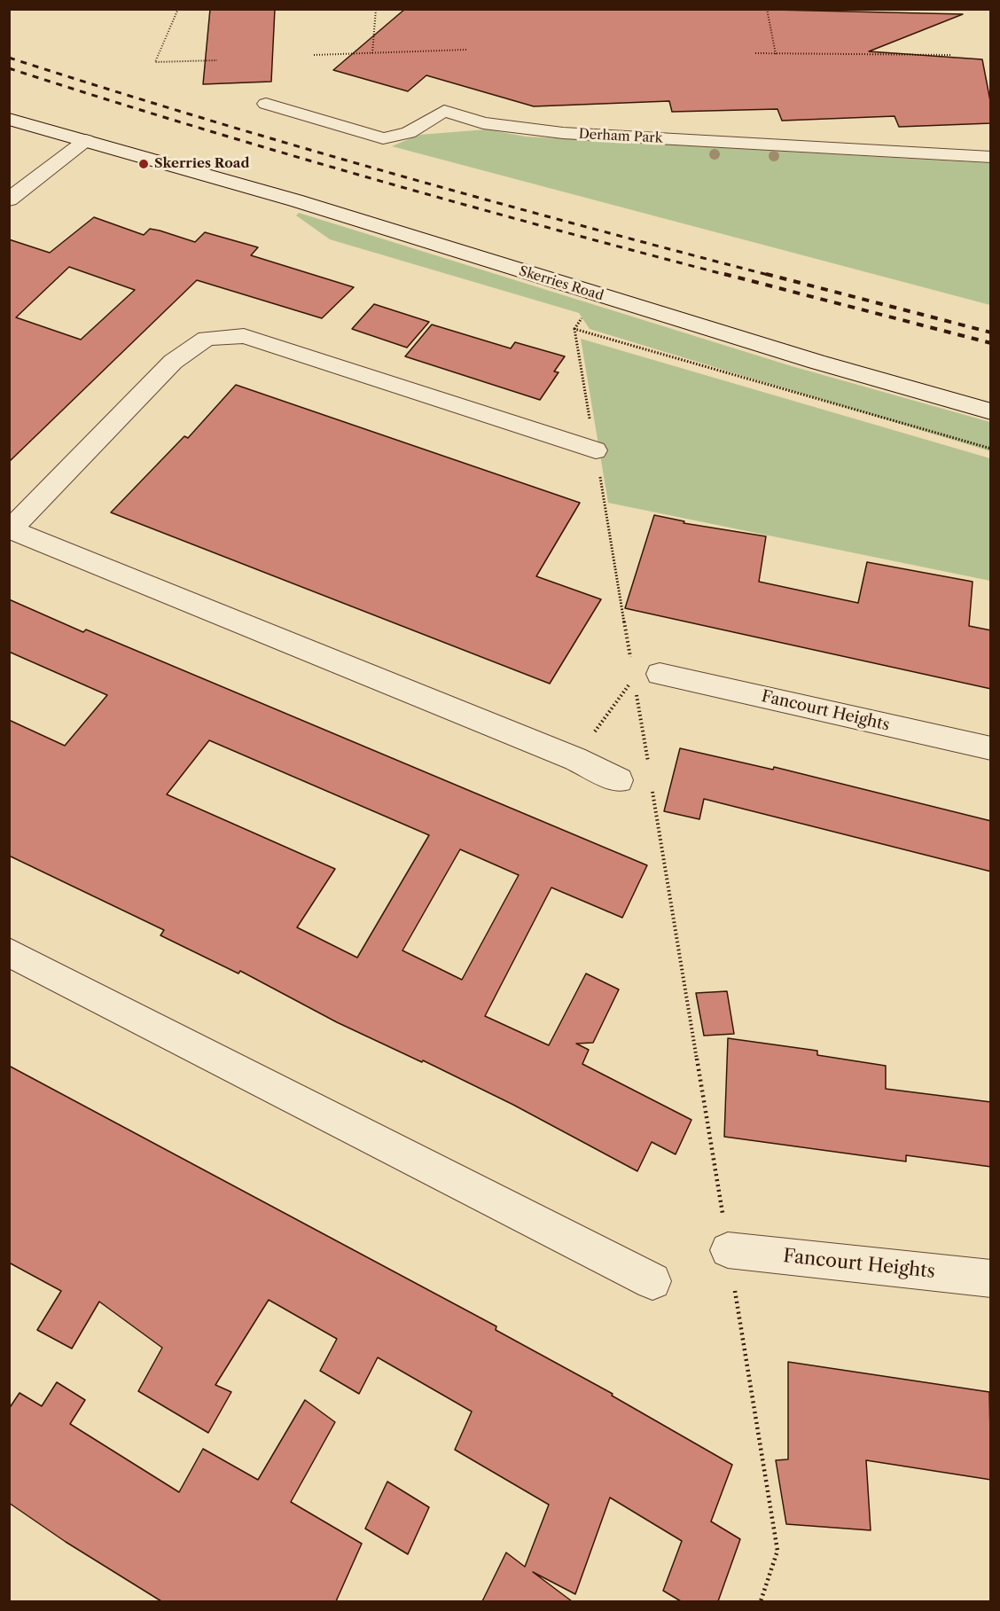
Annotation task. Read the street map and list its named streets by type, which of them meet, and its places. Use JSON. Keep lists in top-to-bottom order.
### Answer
{
  "streets": {
    "street": ["Derham Park", "Skerries Road", "Fancourt Heights"]
  },
  "places": ["Skerries Road"]
}
